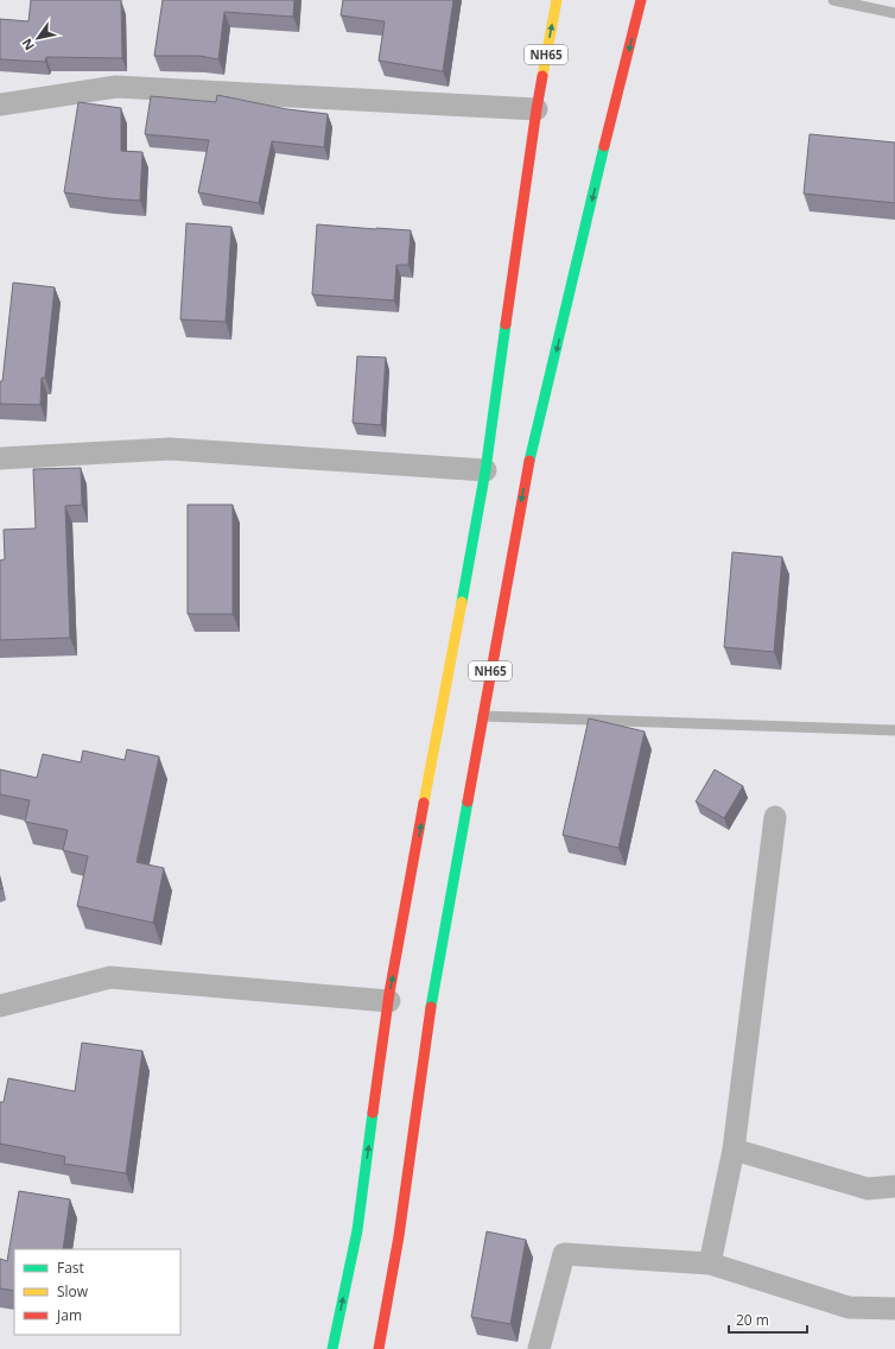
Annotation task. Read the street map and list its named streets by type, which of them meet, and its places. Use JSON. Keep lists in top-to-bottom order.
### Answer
{
  "streets": {
    "highway": ["NH65"]
  },
  "legend": ["Fast", "Slow", "Jam"],
  "scale_bar": "20 m",
  "north": "bottom left"
}
